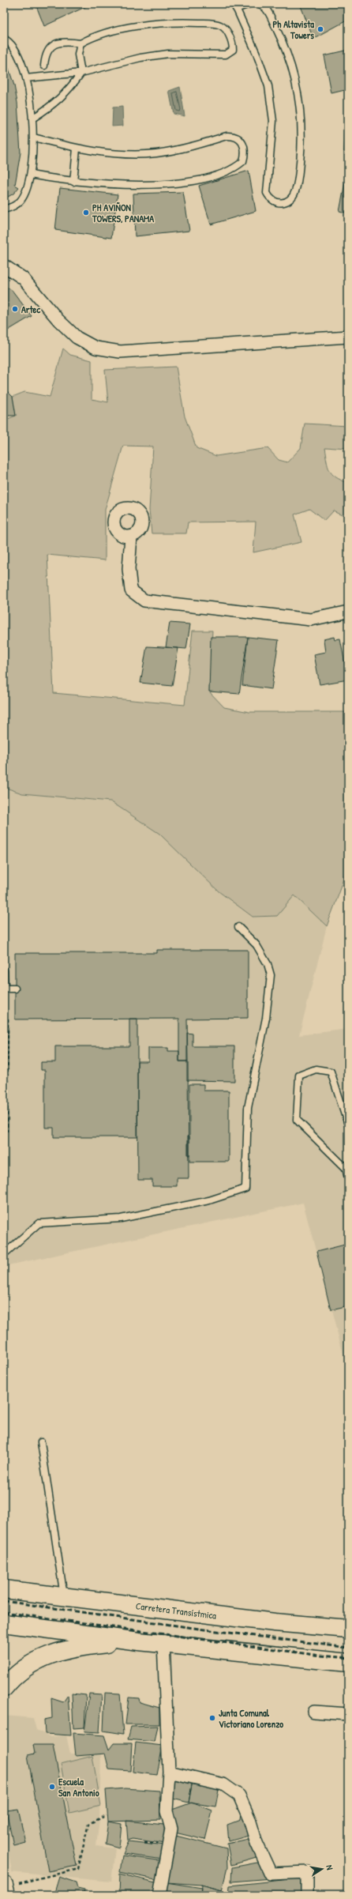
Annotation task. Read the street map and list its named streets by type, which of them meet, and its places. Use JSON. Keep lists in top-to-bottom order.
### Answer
{
  "streets": {
    "main road": ["Carretera Transístmica"]
  },
  "places": [
    "Ph Altavista Towers",
    "PH AVIÑON TOWERS, PANAMA",
    "Artec",
    "Junta Comunal Victoriano Lorenzo",
    "Escuela San Antonio"
  ],
  "north": "right"
}
